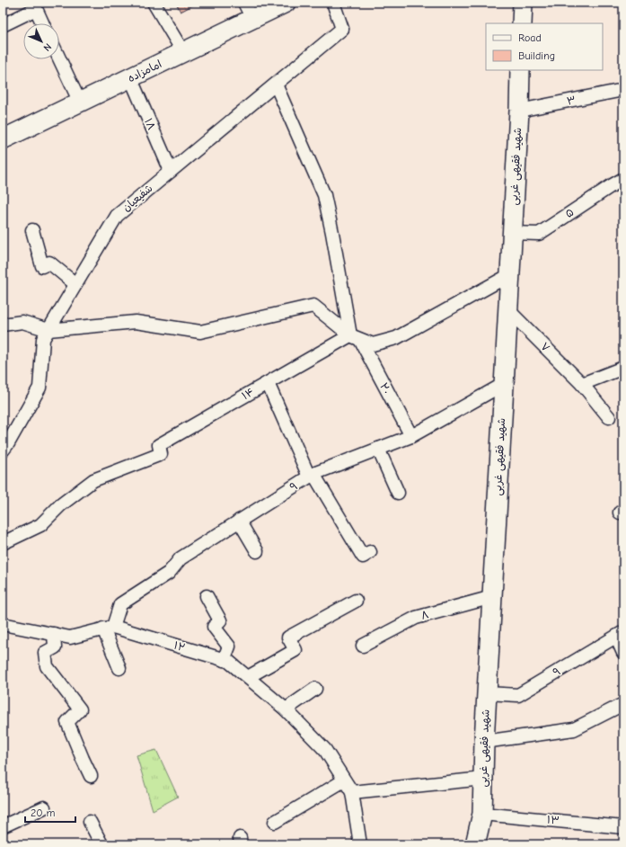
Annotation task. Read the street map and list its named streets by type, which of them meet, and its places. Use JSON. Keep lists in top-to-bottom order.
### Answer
{
  "streets": {
    "street": [
      "امامزاده",
      "۳",
      "۱۸",
      "شهید فقیهی غربی",
      "شفیعیان",
      "۵",
      "۷",
      "۲۰",
      "۱۴",
      "۹",
      "۸",
      "۱۲",
      "۱۳"
    ]
  },
  "crossings": [
    ["امامزاده", "۱۸"],
    ["۳", "شهید فقیهی غربی"],
    ["۱۸", "شفیعیان"],
    ["شهید فقیهی غربی", "۵"],
    ["شهید فقیهی غربی", "۷"],
    ["شهید فقیهی غربی", "۹"],
    ["شهید فقیهی غربی", "۸"],
    ["شهید فقیهی غربی", "۱۳"],
    ["۲۰", "۱۴"],
    ["۲۰", "۹"],
    ["۹", "۱۲"]
  ],
  "legend": ["Road", "Building"],
  "scale_bar": "20 m",
  "north": "bottom right"
}
